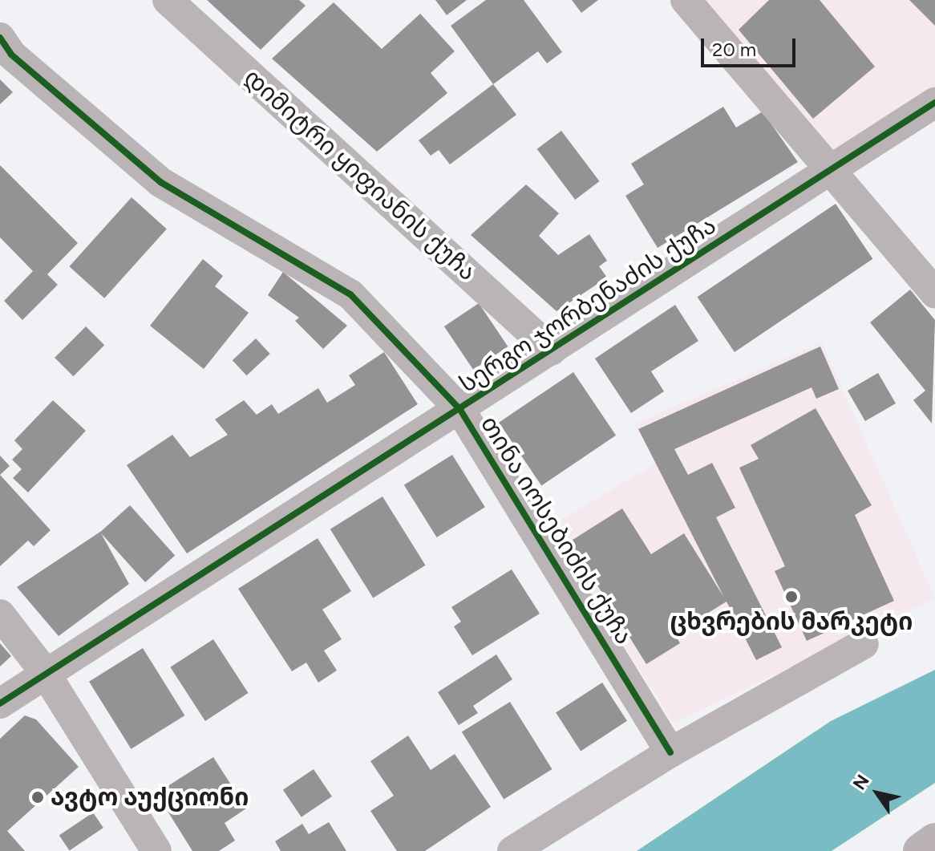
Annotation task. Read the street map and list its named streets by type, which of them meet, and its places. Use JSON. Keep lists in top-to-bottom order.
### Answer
{
  "streets": {
    "street": ["დიმიტრი ყიფიანის ქუჩა", "სერგო ჯორბენაძის ქუჩა", "თინა იოსებიძის ქუჩა"]
  },
  "crossings": [
    ["დიმიტრი ყიფიანის ქუჩა", "სერგო ჯორბენაძის ქუჩა"],
    ["სერგო ჯორბენაძის ქუჩა", "თინა იოსებიძის ქუჩა"]
  ],
  "places": ["ცხვრების მარკეტი", "ავტო აუქციონი"],
  "scale_bar": "20 m",
  "north": "top left"
}
